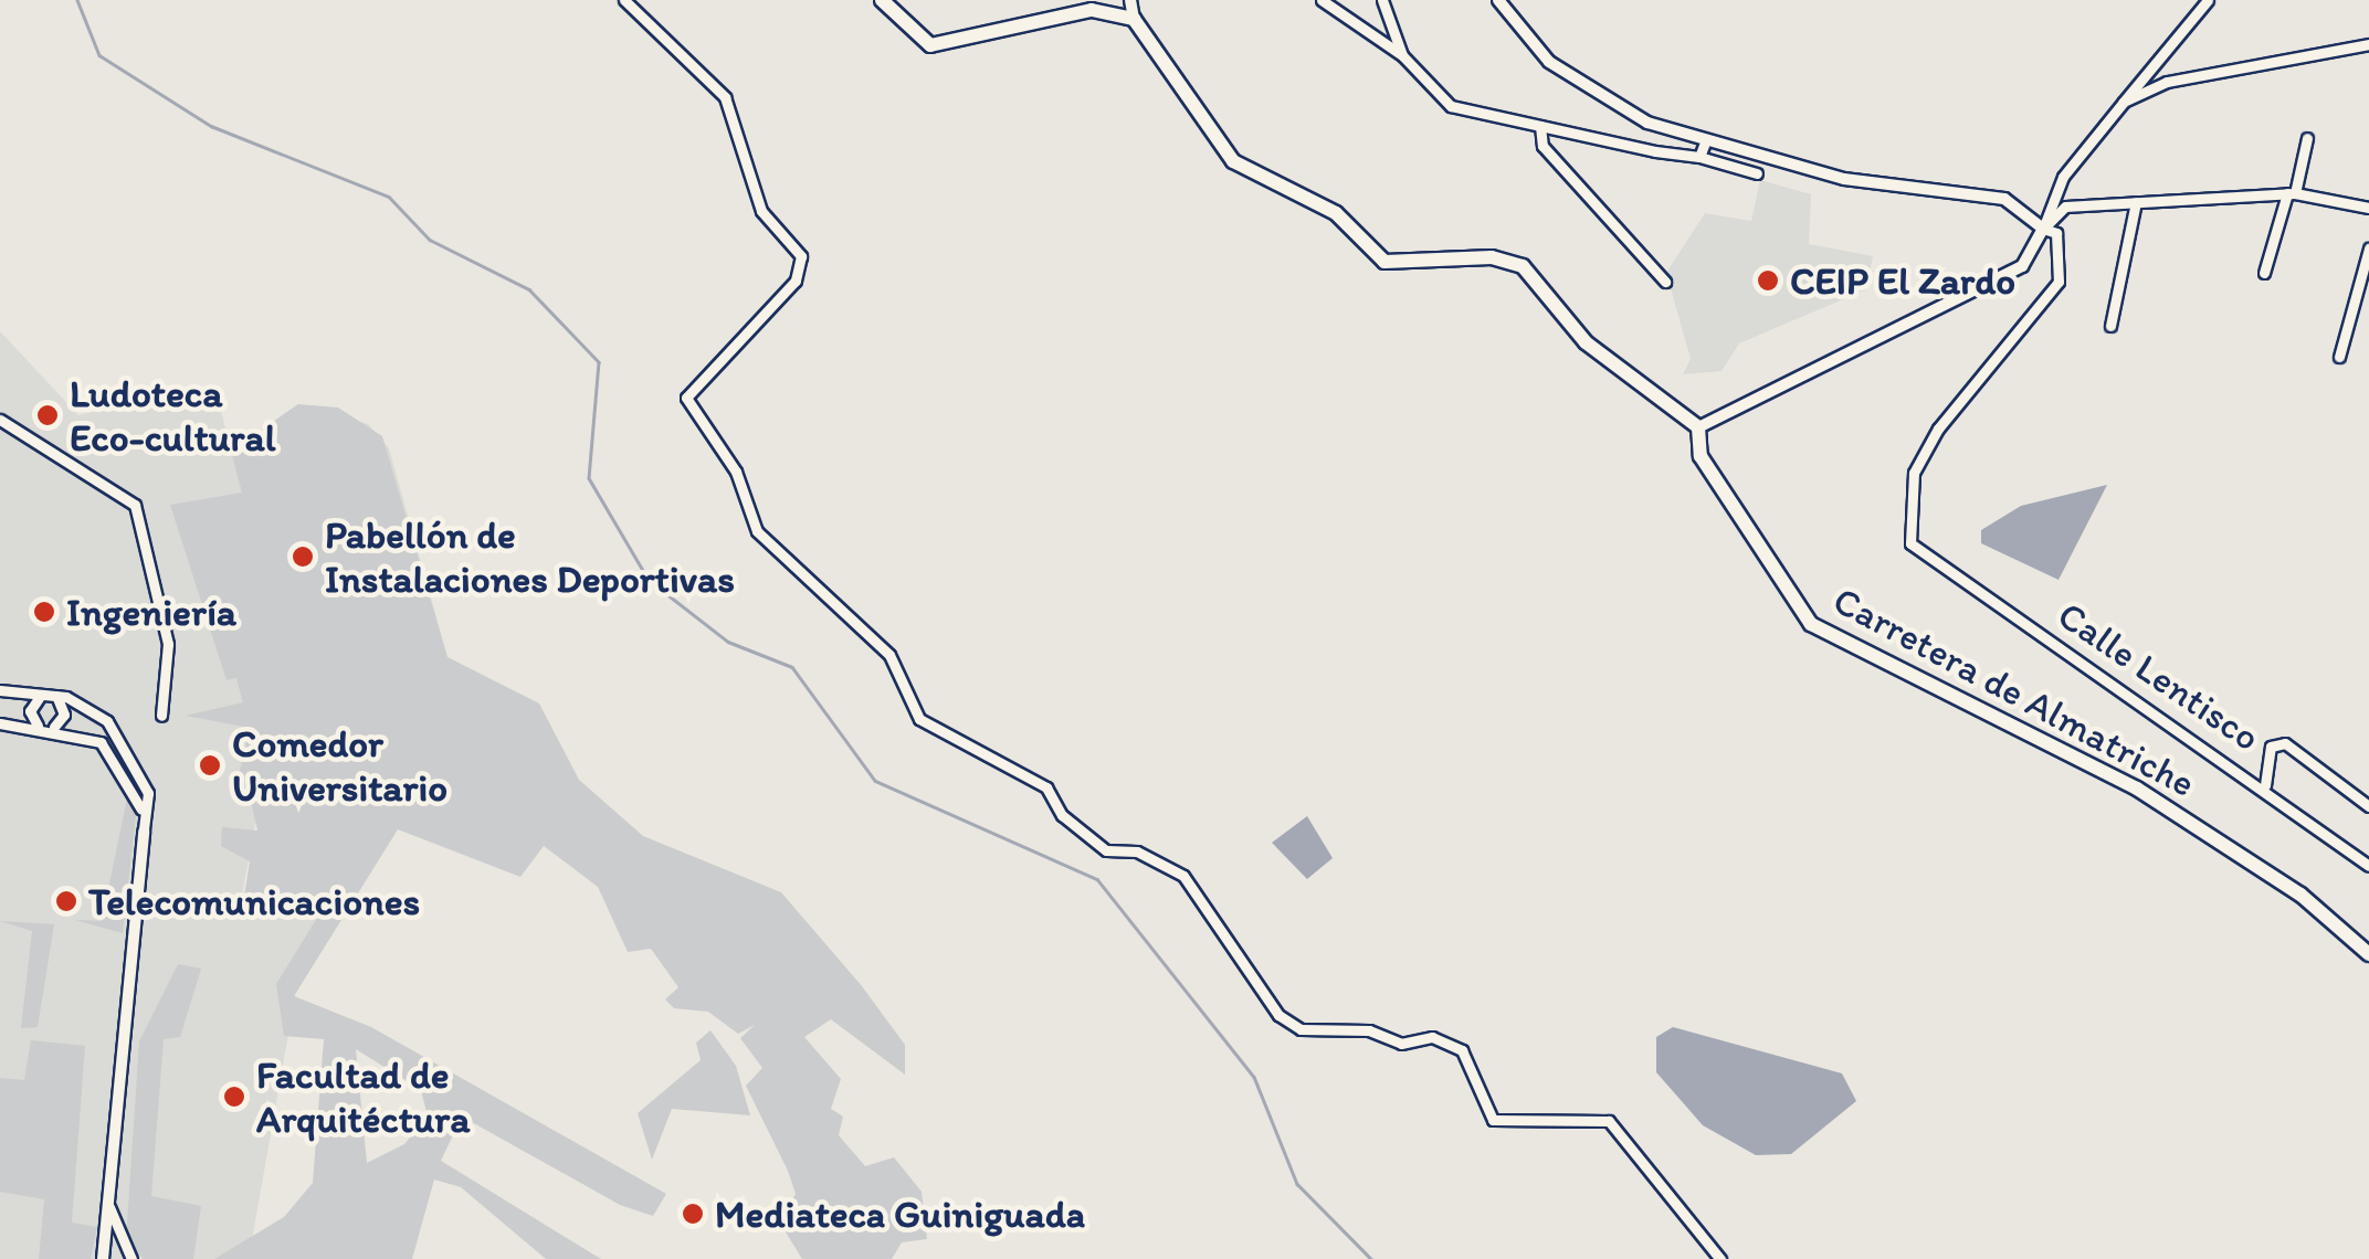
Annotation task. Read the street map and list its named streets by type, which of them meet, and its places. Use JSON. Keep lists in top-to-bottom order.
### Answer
{
  "streets": {
    "main road": ["Carretera de Almatriche"],
    "street": ["Calle Lentisco"]
  },
  "places": [
    "CEIP El Zardo",
    "Ludoteca Eco-cultural",
    "Pabellón de Instalaciones Deportivas",
    "Ingeniería",
    "Comedor Universitario",
    "Telecomunicaciones",
    "Facultad de Arquitéctura",
    "Mediateca Guiniguada"
  ]
}
